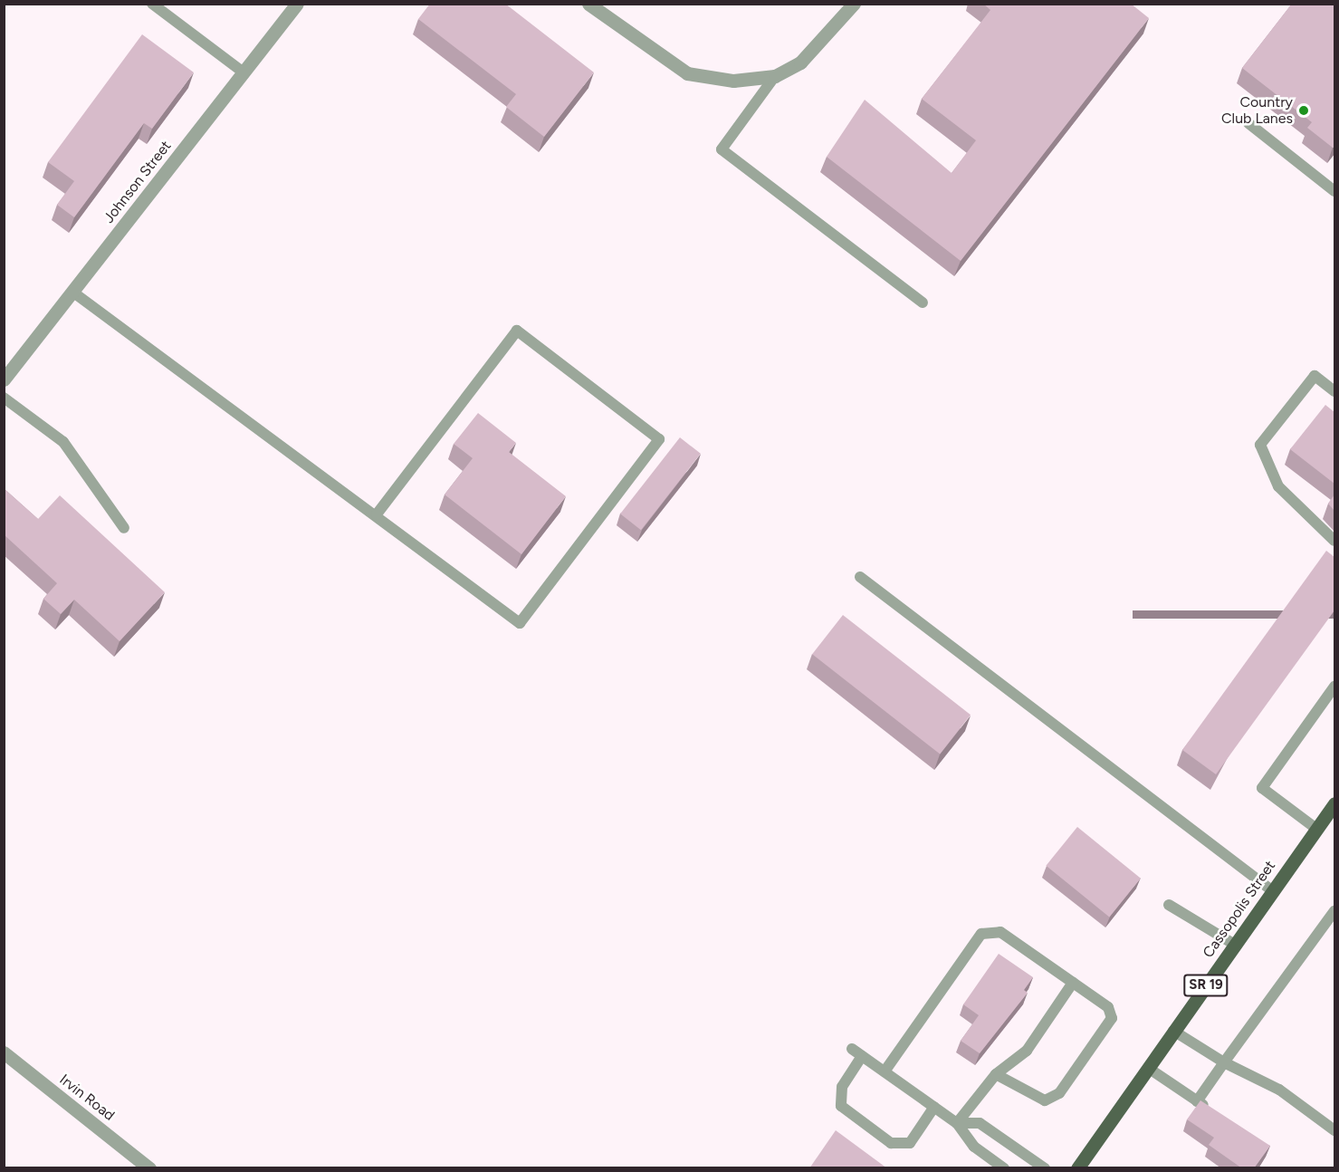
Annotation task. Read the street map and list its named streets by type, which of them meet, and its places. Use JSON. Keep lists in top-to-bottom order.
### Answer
{
  "streets": {
    "main road": ["Cassopolis Street", "SR 19"],
    "street": ["Johnson Street", "Irvin Road"]
  },
  "places": ["Country Club Lanes"]
}
